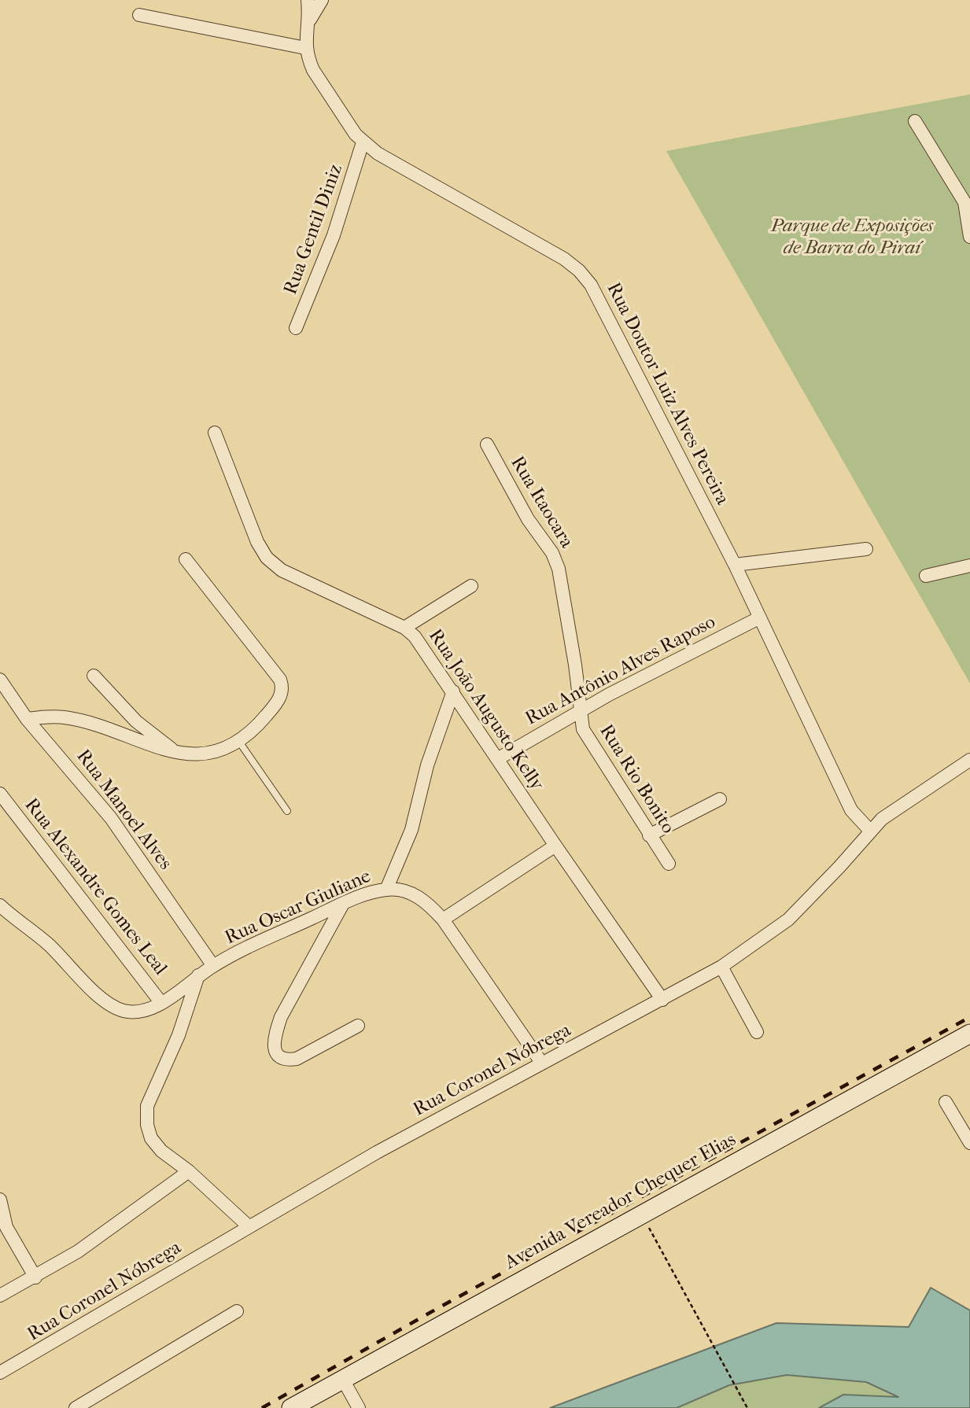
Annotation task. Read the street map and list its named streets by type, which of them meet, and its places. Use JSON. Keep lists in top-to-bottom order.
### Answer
{
  "streets": {
    "main road": ["Avenida Vereador Chequer Elias"],
    "street": [
      "Rua Gentil Diniz",
      "Rua Doutor Luiz Alves Pereira",
      "Rua Itaocara",
      "Rua Antônio Alves Raposo",
      "Rua João Augusto Kelly",
      "Rua Rio Bonito",
      "Rua Manoel Alves",
      "Rua Alexandre Gomes Leal",
      "Rua Oscar Giuliane",
      "Rua Coronel Nóbrega"
    ]
  },
  "crossings": [
    ["Rua Gentil Diniz", "Rua Doutor Luiz Alves Pereira"],
    ["Rua Doutor Luiz Alves Pereira", "Rua Antônio Alves Raposo"],
    ["Rua Doutor Luiz Alves Pereira", "Rua Coronel Nóbrega"],
    ["Rua Itaocara", "Rua Antônio Alves Raposo"],
    ["Rua Itaocara", "Rua Rio Bonito"],
    ["Rua Antônio Alves Raposo", "Rua João Augusto Kelly"],
    ["Rua Antônio Alves Raposo", "Rua Rio Bonito"],
    ["Rua João Augusto Kelly", "Rua Coronel Nóbrega"],
    ["Rua Manoel Alves", "Rua Oscar Giuliane"],
    ["Rua Alexandre Gomes Leal", "Rua Oscar Giuliane"],
    ["Rua Oscar Giuliane", "Rua Coronel Nóbrega"]
  ],
  "parks": ["Parque de Exposições de Barra do Piraí"]
}
